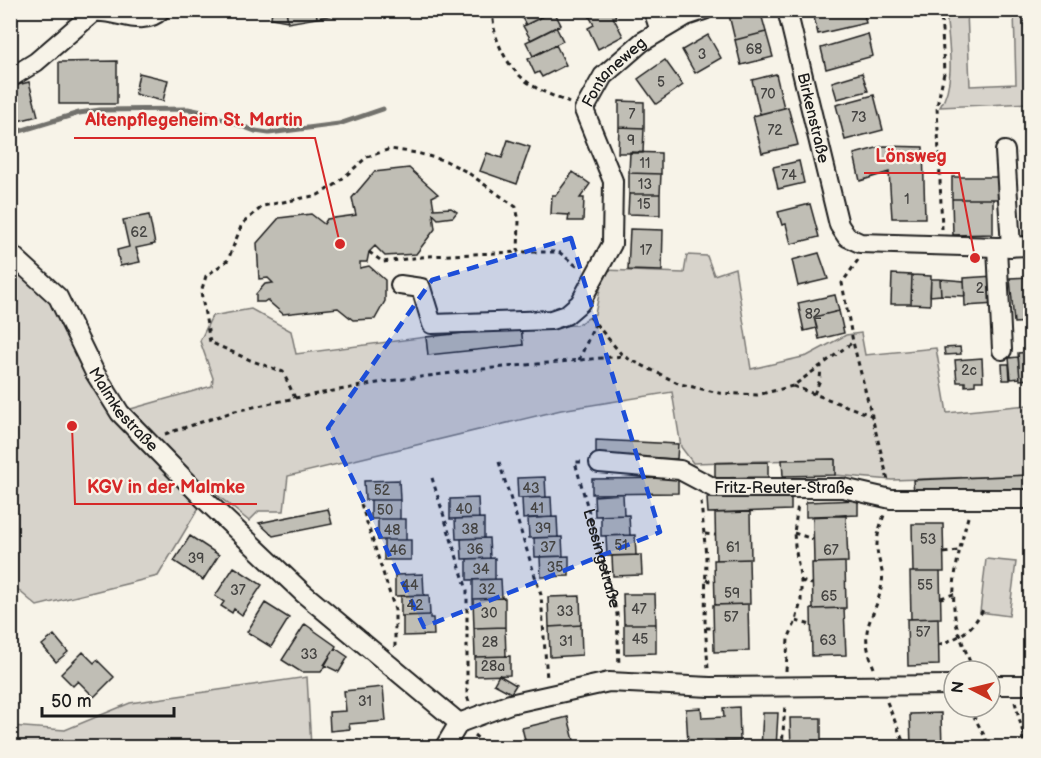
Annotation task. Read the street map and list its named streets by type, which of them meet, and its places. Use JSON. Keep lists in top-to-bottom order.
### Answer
{
  "streets": {
    "street": [
      "Fontaneweg",
      "Birkenstraße",
      "Malmkestraße",
      "Fritz-Reuter-Straße"
    ],
    "path": ["Lessingstraße"]
  },
  "crossings": [
    ["Fritz-Reuter-Straße", "Lessingstraße"]
  ],
  "places": ["Altenpflegeheim St. Martin", "Lönsweg", "KGV in der Malmke"],
  "house_numbers": [
    "68",
    "3",
    "5",
    "70",
    "7",
    "73",
    "72",
    "9",
    "11",
    "74",
    "13",
    "1",
    "15",
    "62",
    "17",
    "2",
    "82",
    "2c",
    "43",
    "52",
    "41",
    "40",
    "50",
    "39",
    "38",
    "48",
    "53",
    "51",
    "37",
    "61",
    "36",
    "46",
    "67",
    "39",
    "35",
    "34",
    "44",
    "55",
    "32",
    "37",
    "59",
    "65",
    "42",
    "47",
    "33",
    "30",
    "57",
    "57",
    "45",
    "63",
    "31",
    "28",
    "33",
    "28a",
    "31"
  ],
  "scale_bar": "50 m",
  "north": "left"
}
